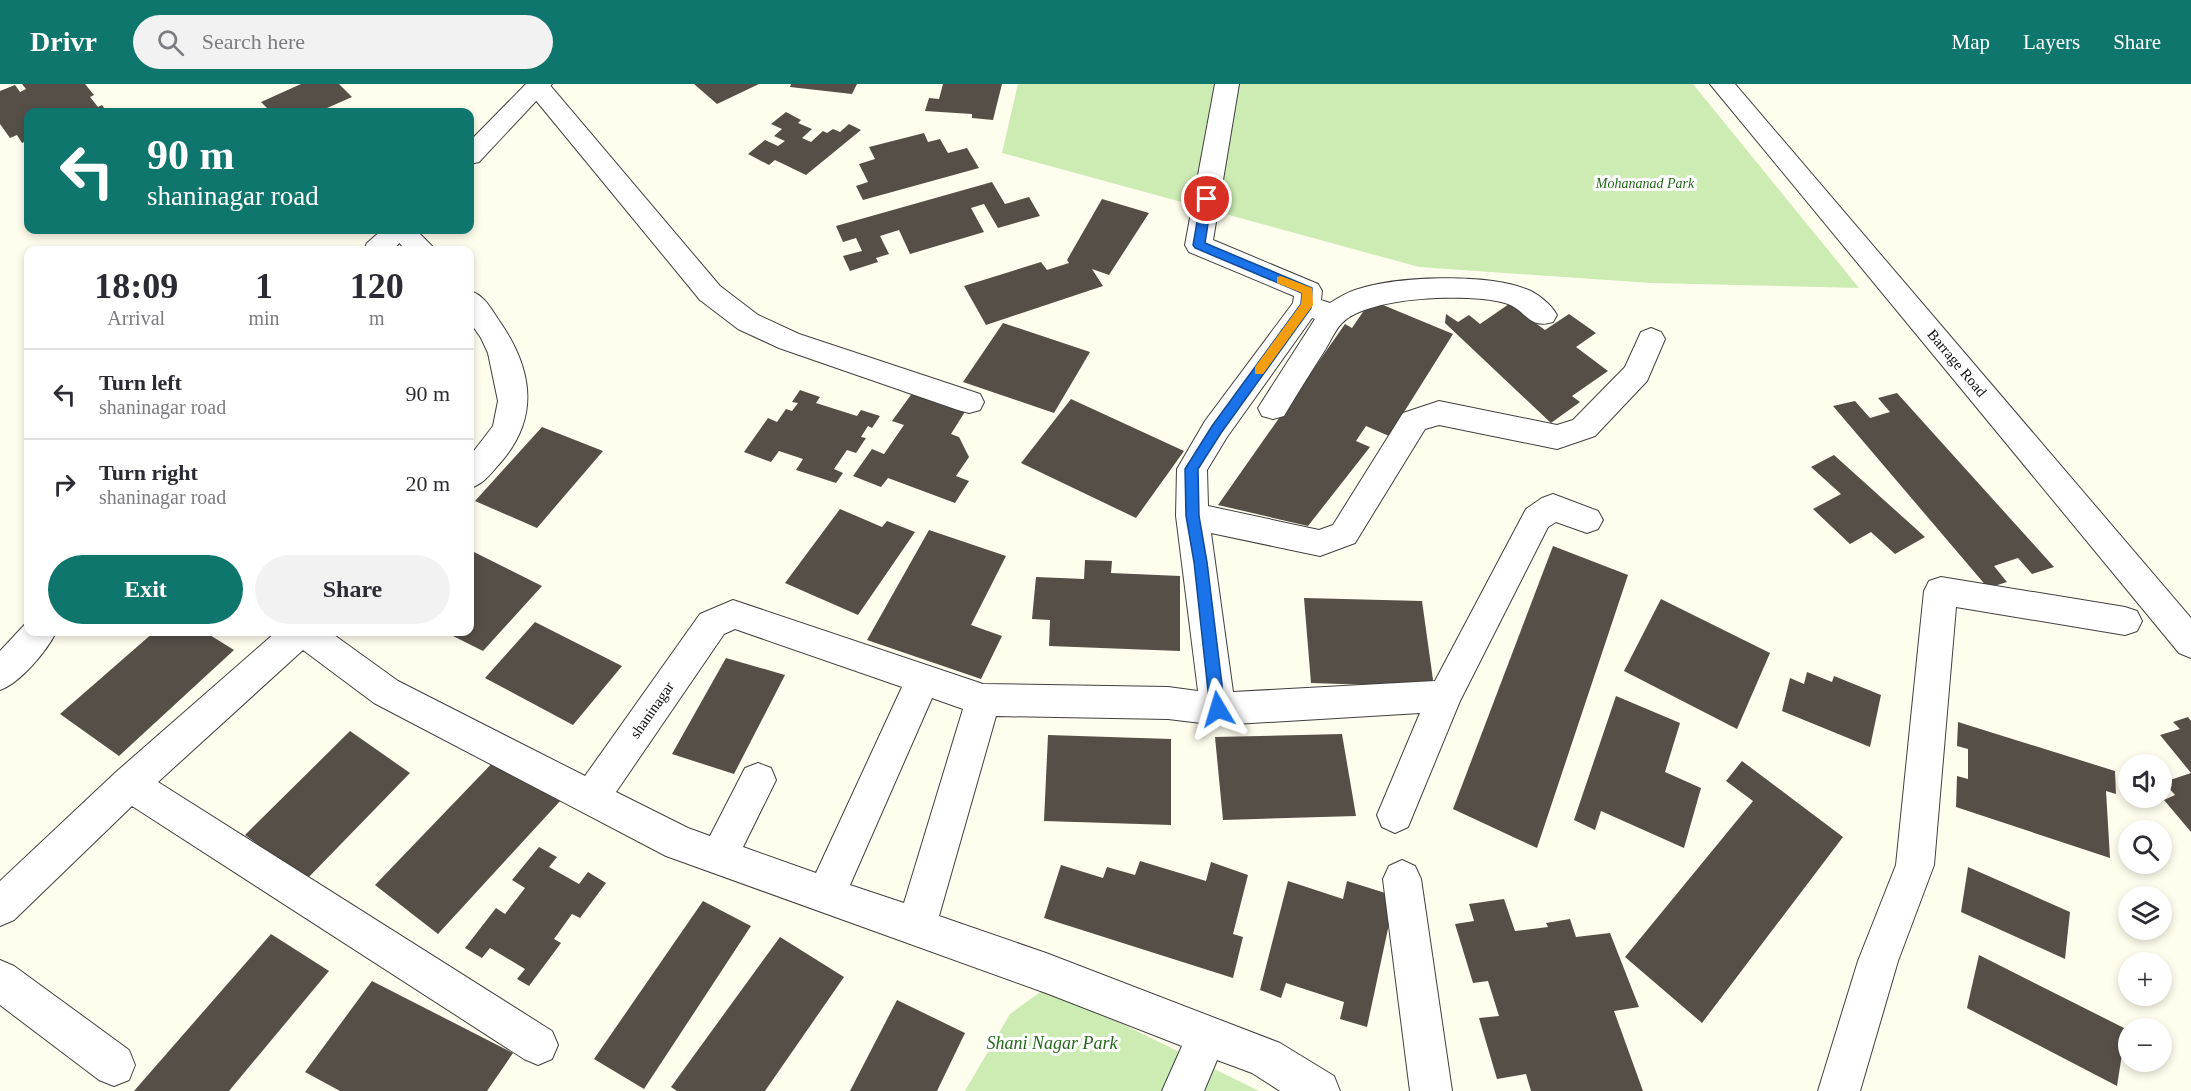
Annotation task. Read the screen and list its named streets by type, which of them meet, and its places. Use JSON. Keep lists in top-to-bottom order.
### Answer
{
  "streets": {
    "street": ["Barrage Road", "shaninagar"]
  },
  "parks": ["Mohananad Park", "Shani Nagar Park"],
  "page": {
    "header": "Drivr",
    "search": "Search here",
    "nav": ["Map", "Layers", "Share"],
    "turn": ["90 m", "shaninagar road"],
    "eta": [
      "18:09",
      "Arrival",
      "1",
      "min",
      "120",
      "m"
    ],
    "list": [
      {
        "name": "Turn left",
        "note": "shaninagar road",
        "value": "90 m"
      },
      {
        "name": "Turn right",
        "note": "shaninagar road",
        "value": "20 m"
      }
    ],
    "buttons": ["Exit", "Share"],
    "map_buttons": ["+", "−"]
  }
}
